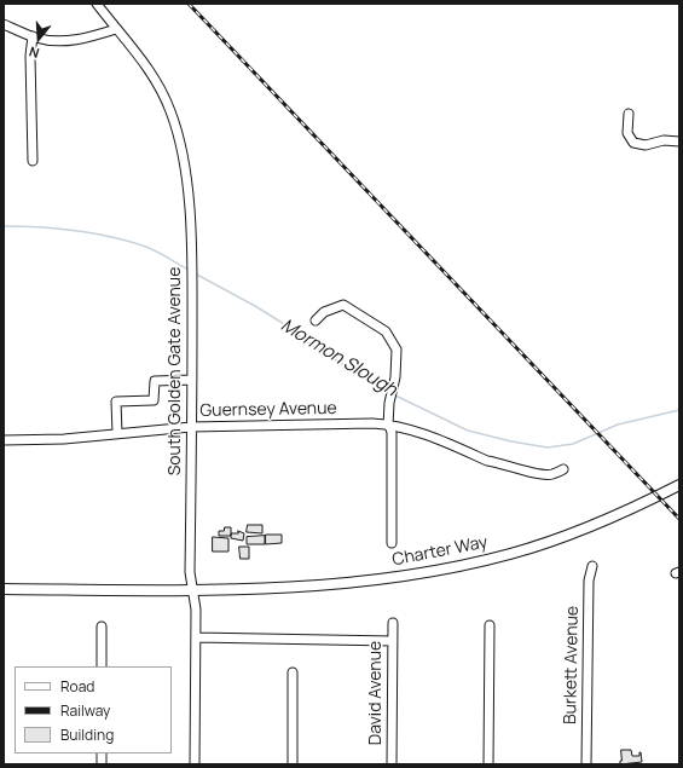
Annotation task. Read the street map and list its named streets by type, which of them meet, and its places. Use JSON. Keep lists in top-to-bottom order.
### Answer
{
  "streets": {
    "main road": ["Charter Way"],
    "street": [
      "South Golden Gate Avenue",
      "Guernsey Avenue",
      "Burkett Avenue",
      "David Avenue"
    ]
  },
  "crossings": [
    ["South Golden Gate Avenue", "Guernsey Avenue"],
    ["South Golden Gate Avenue", "Charter Way"]
  ],
  "water": ["Mormon Slough"],
  "legend": ["Road", "Railway", "Building"],
  "north": "bottom"
}
